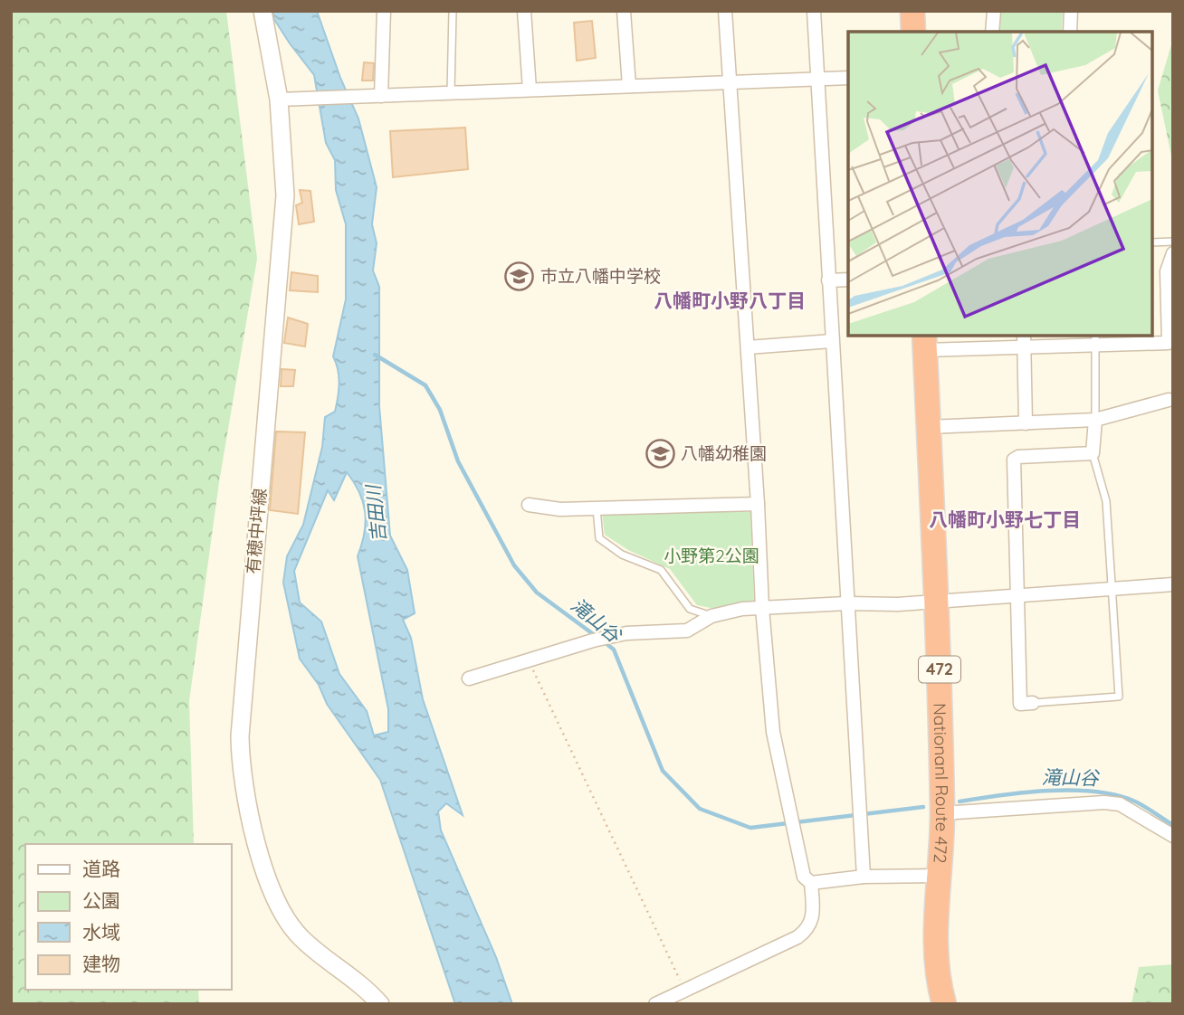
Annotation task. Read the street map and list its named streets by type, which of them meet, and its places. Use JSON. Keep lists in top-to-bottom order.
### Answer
{
  "streets": {
    "highway": ["472", "Nationanl Route 472"],
    "main road": ["有穂中坪線"]
  },
  "districts": ["八幡町小野八丁目", "八幡町小野七丁目"],
  "water": ["吉田川", "滝山谷"],
  "parks": ["小野第2公園"],
  "places": {
    "school or university": ["市立八幡中学校", "八幡幼稚園"]
  },
  "legend": [
    "道路",
    "公園",
    "水域",
    "建物"
  ]
}
